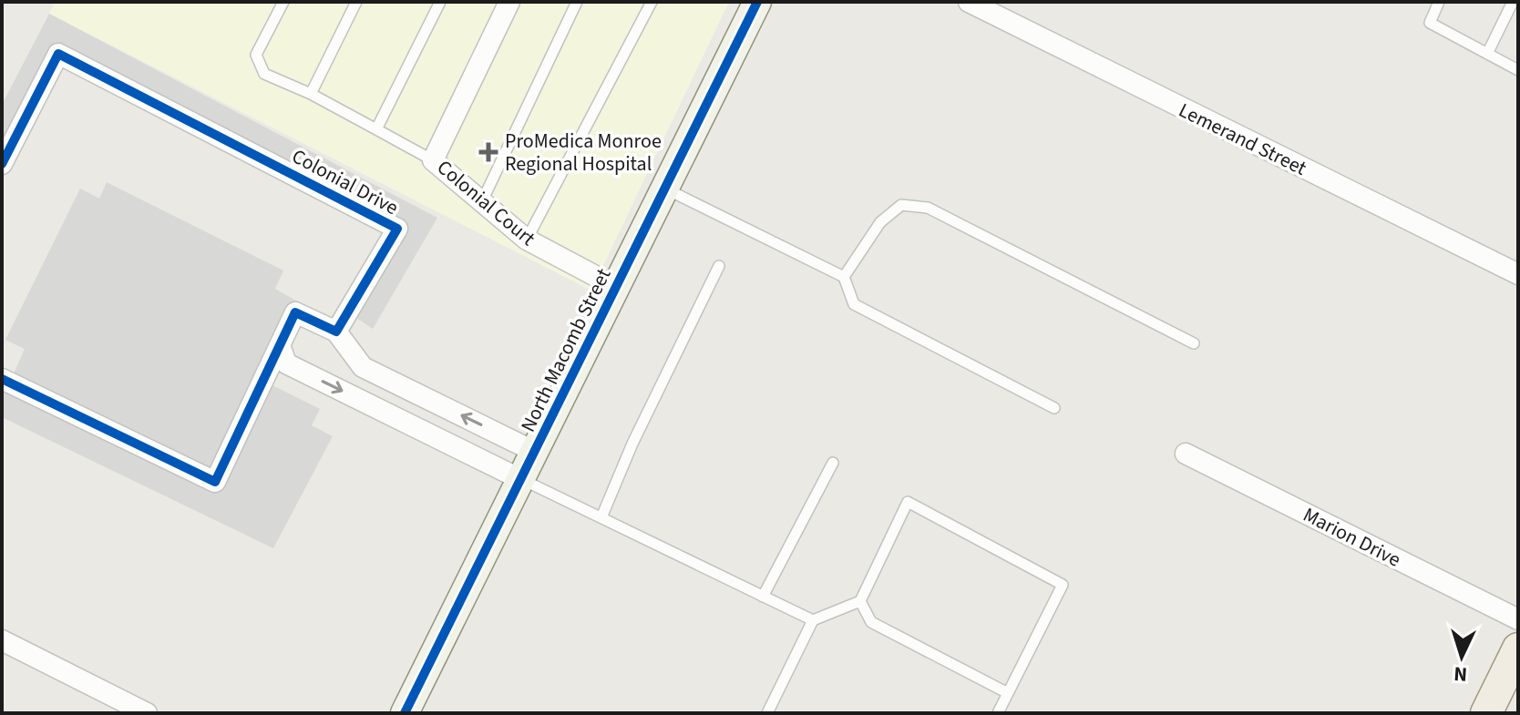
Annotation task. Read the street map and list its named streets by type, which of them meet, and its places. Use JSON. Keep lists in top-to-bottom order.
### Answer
{
  "streets": {
    "street": [
      "Lemerand Street",
      "Colonial Drive",
      "Colonial Court",
      "North Macomb Street",
      "Marion Drive"
    ]
  },
  "crossings": [
    ["Colonial Court", "North Macomb Street"]
  ],
  "places": {
    "health": ["ProMedica Monroe Regional Hospital"]
  },
  "north": "bottom"
}
